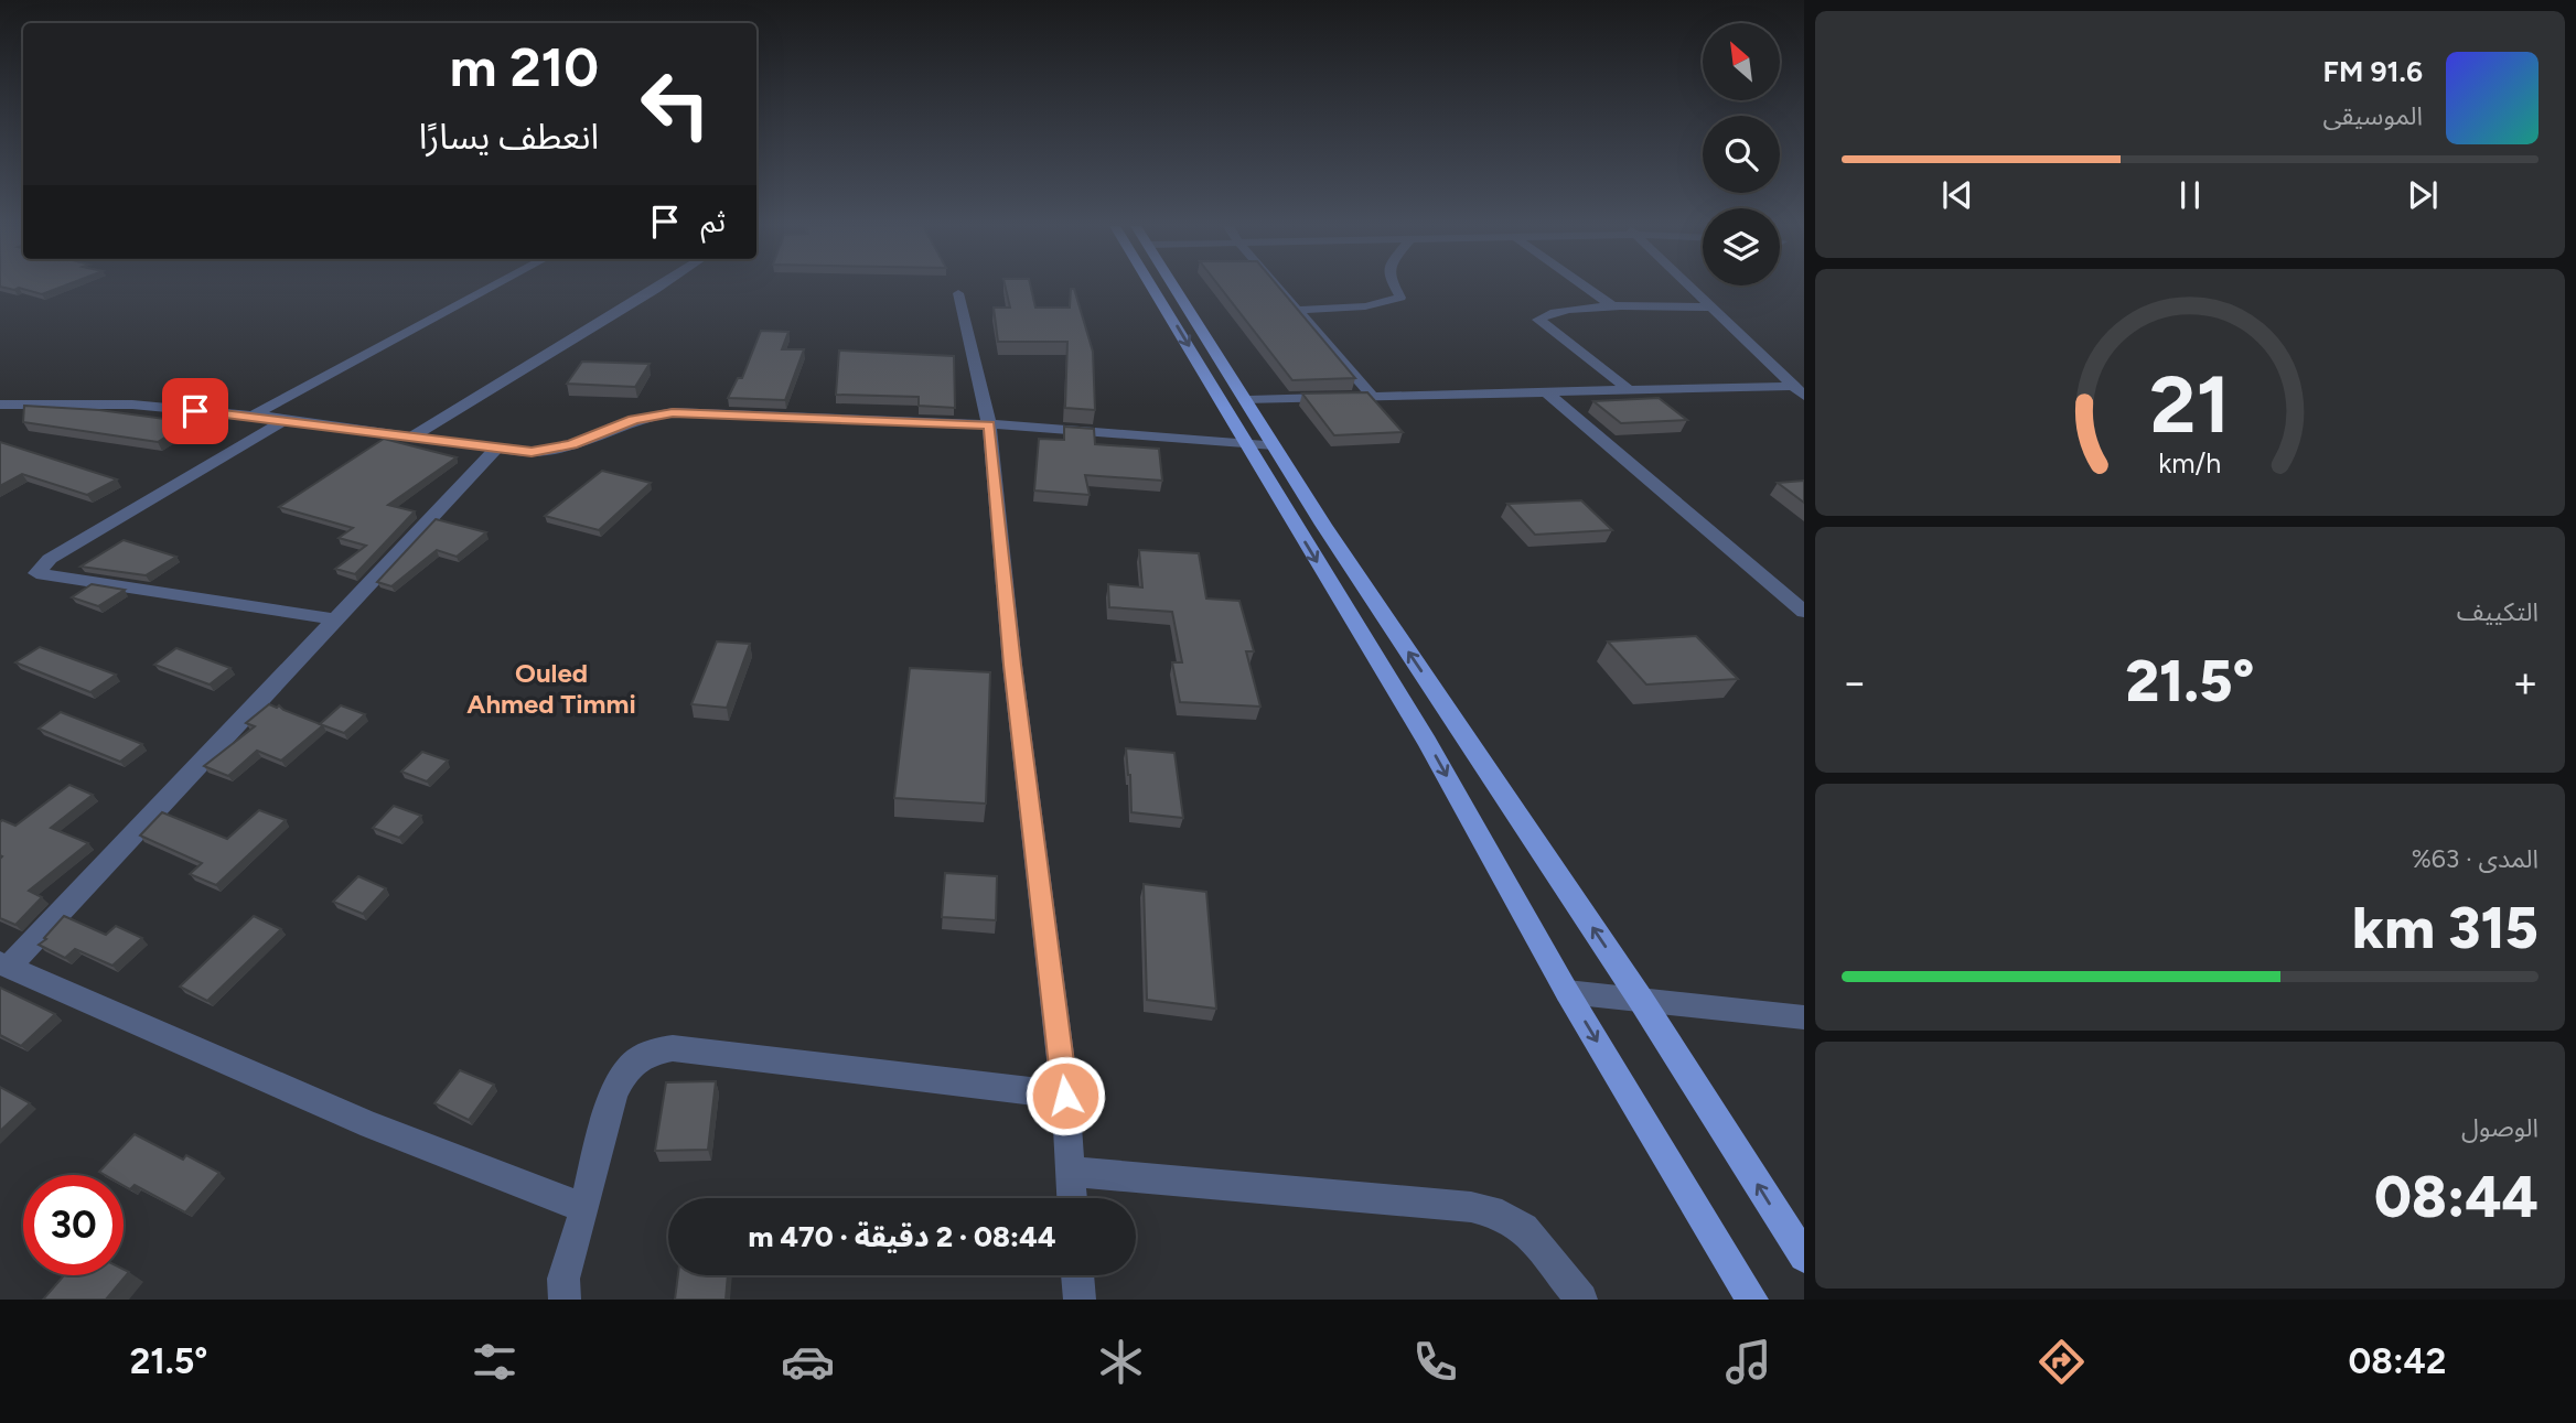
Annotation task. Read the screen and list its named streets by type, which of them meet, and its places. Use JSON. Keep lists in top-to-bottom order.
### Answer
{
  "districts": ["Ouled Ahmed Timmi"],
  "north": "top left",
  "page": {
    "turn": ["210 m", "انعطف يسارًا"],
    "song": ["91.6 FM", "الموسيقى"],
    "then": "ثم",
    "tile": [
      "التكييف",
      ["المدى · 63%", "315 km"],
      ["الوصول", "08:44"]
    ],
    "heat": ["−", "21.5°", "+"],
    "limit": "30",
    "trip": "08:44 · 2 دقيقة · 470 m",
    "tabs": ["08:42", "21.5°"],
    "gauge": ["21", "km/h"]
  }
}
